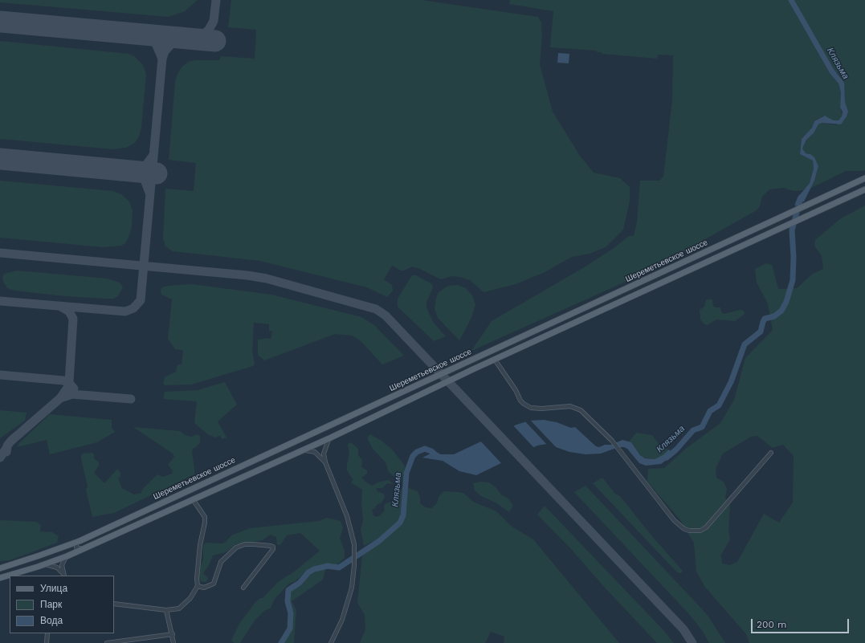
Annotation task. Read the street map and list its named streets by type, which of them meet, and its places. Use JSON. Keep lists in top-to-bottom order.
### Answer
{
  "streets": {
    "main road": ["Шереметьевское шоссе"]
  },
  "water": ["Клязьма"],
  "legend": ["Улица", "Парк", "Вода"],
  "scale_bar": "200 m"
}
